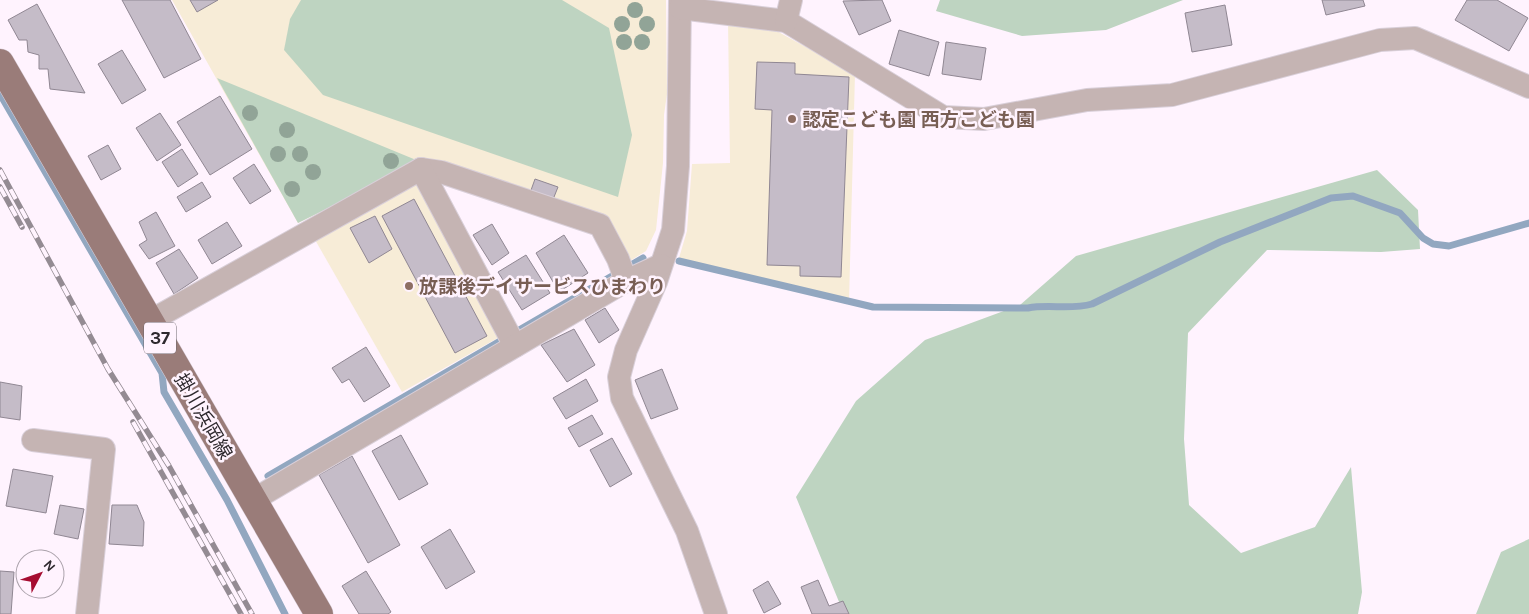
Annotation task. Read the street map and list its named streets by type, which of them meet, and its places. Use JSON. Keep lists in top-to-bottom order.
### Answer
{
  "streets": {
    "main road": ["37", "掛川浜岡線"]
  },
  "places": ["認定こども園 西方こども園", "放課後デイサービスひまわり"],
  "north": "top right"
}
